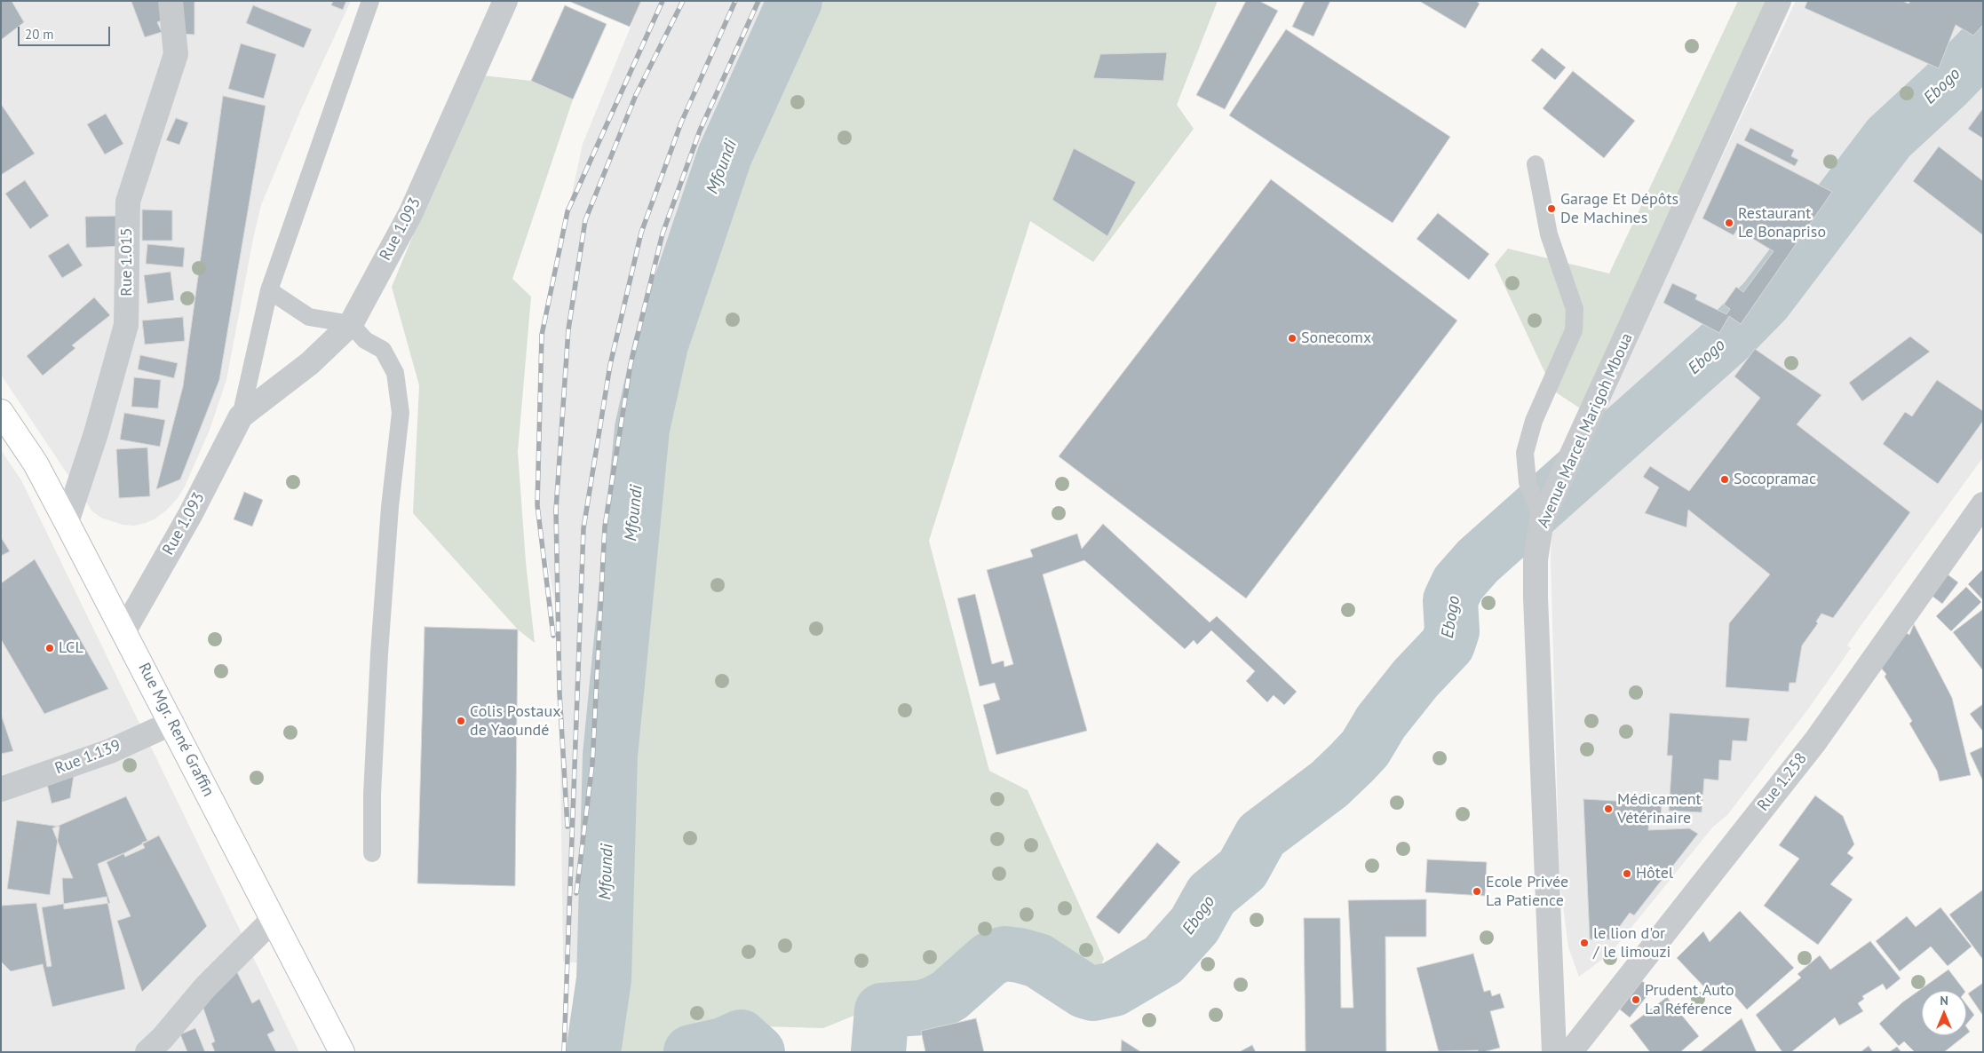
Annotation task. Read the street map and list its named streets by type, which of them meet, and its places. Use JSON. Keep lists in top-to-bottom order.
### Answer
{
  "streets": {
    "main road": ["Rue Mgr. René Graffin"],
    "street": [
      "Rue 1.093",
      "Rue 1.015",
      "Avenue Marcel Marigoh Mboua",
      "Rue 1.139",
      "Rue 1.258"
    ]
  },
  "crossings": [
    ["Rue 1.093", "Rue Mgr. René Graffin"],
    ["Rue 1.015", "Rue Mgr. René Graffin"],
    ["Rue Mgr. René Graffin", "Rue 1.139"]
  ],
  "water": ["Ebogo", "Mfoundi"],
  "places": [
    "Garage Et Dépôts De Machines",
    "Restaurant Le Bonapriso",
    "Sonecomx",
    "Socopramac",
    "LCL",
    "Colis Postaux de Yaoundé",
    "Médicament Vétérinaire",
    "Hôtel",
    "Ecole Privée La Patience",
    "le lion d'or / le limouzi",
    "Prudent Auto La Référence"
  ],
  "scale_bar": "20 m",
  "north": "top"
}
